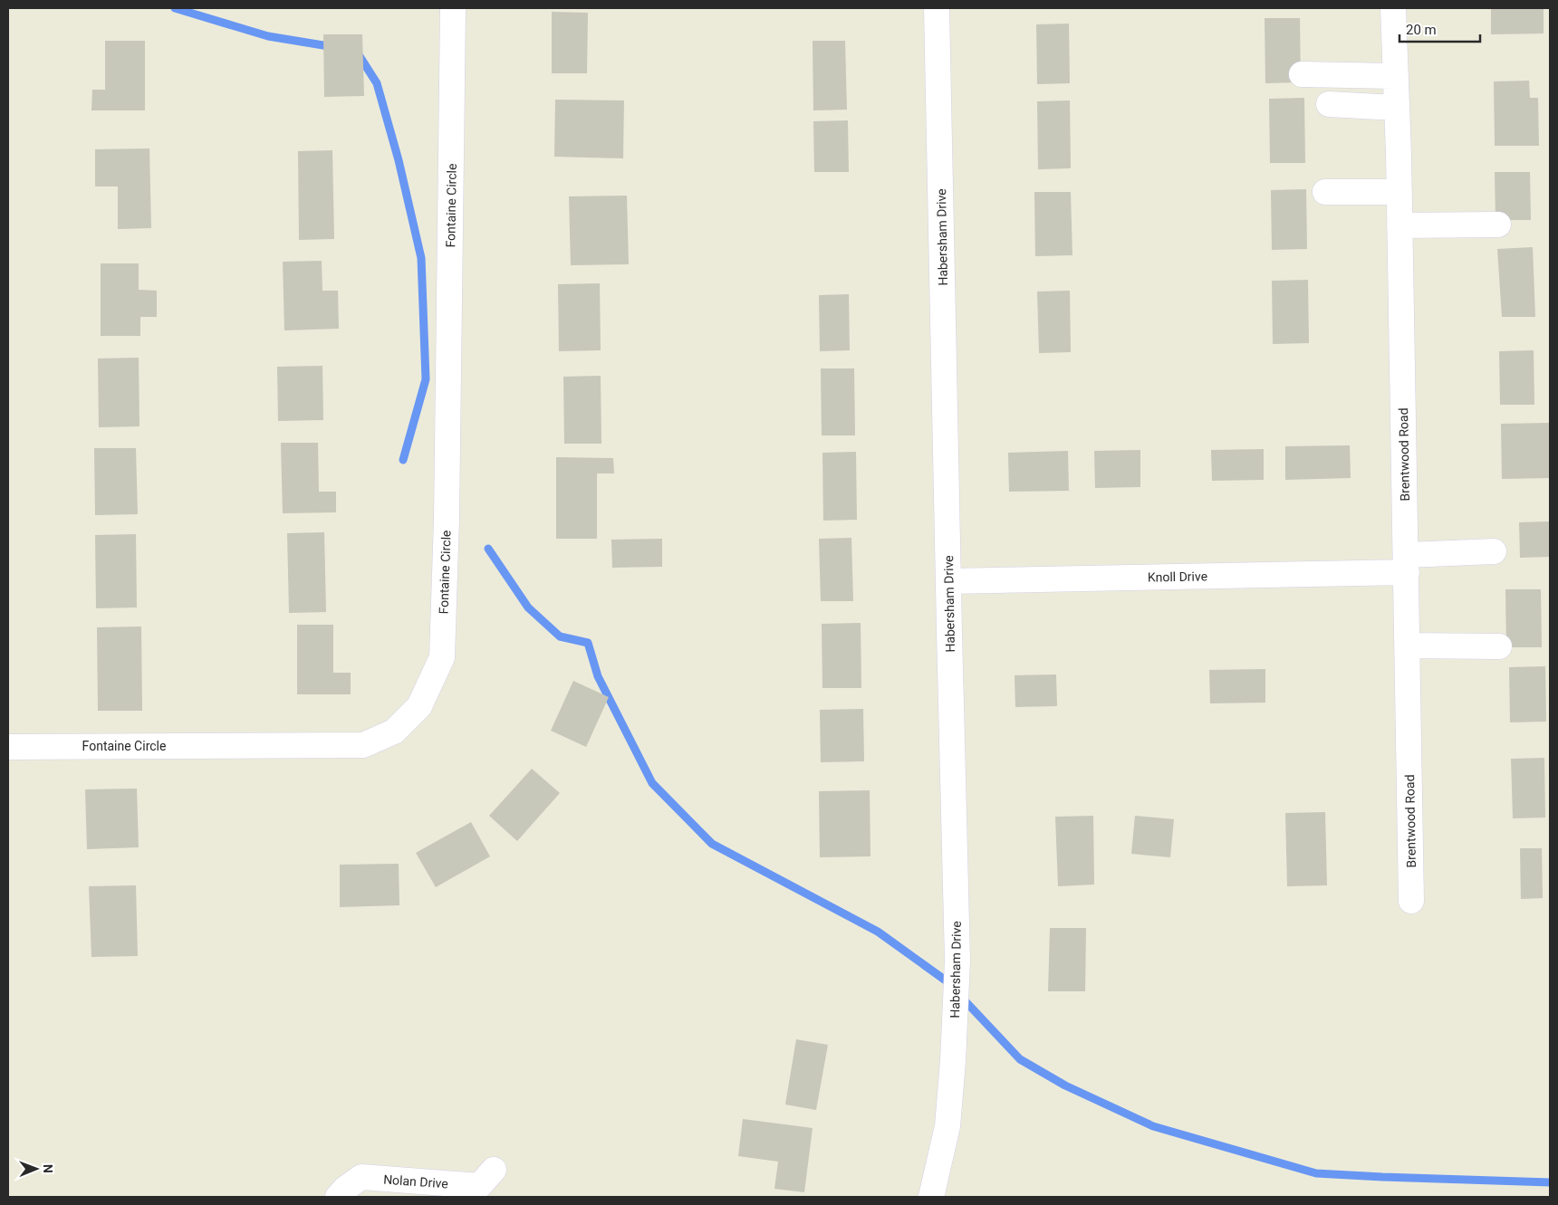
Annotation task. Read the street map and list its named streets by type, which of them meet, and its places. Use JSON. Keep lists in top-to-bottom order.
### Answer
{
  "streets": {
    "street": [
      "Fontaine Circle",
      "Habersham Drive",
      "Brentwood Road",
      "Knoll Drive",
      "Nolan Drive"
    ]
  },
  "crossings": [
    ["Habersham Drive", "Knoll Drive"],
    ["Brentwood Road", "Knoll Drive"]
  ],
  "scale_bar": "20 m",
  "north": "right"
}
